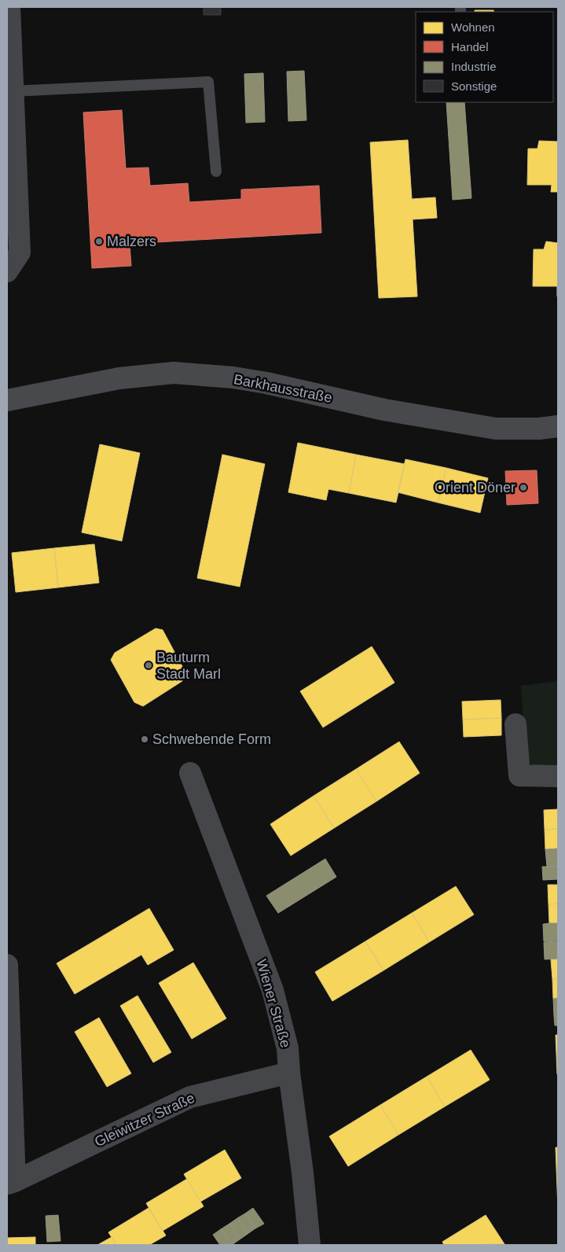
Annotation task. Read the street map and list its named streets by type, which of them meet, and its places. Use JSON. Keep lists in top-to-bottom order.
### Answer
{
  "streets": {
    "main road": ["Barkhausstraße"],
    "street": ["Wiener Straße", "Gleiwitzer Straße"]
  },
  "crossings": [
    ["Wiener Straße", "Gleiwitzer Straße"]
  ],
  "places": [
    "Malzers",
    "Orient Döner",
    "Bauturm Stadt Marl",
    "Schwebende Form"
  ],
  "legend": [
    "Wohnen",
    "Handel",
    "Industrie",
    "Sonstige"
  ]
}
